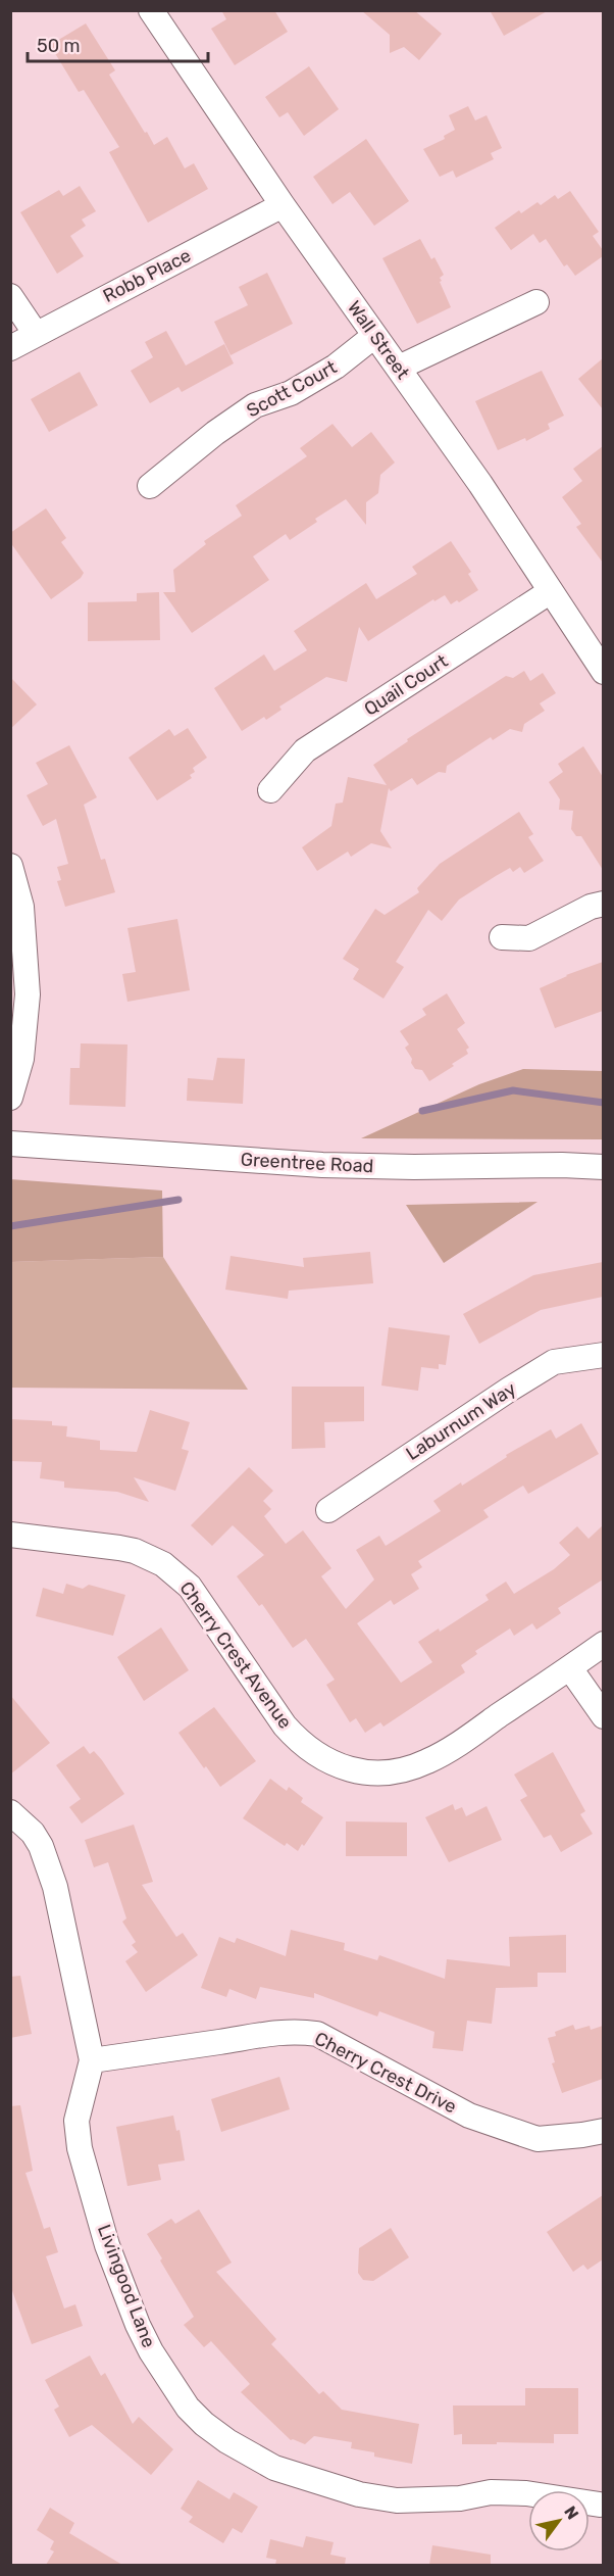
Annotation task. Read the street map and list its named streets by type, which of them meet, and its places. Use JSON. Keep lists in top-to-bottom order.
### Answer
{
  "streets": {
    "street": [
      "Robb Place",
      "Wall Street",
      "Scott Court",
      "Quail Court",
      "Greentree Road",
      "Laburnum Way",
      "Cherry Crest Avenue",
      "Cherry Crest Drive",
      "Livingood Lane"
    ]
  },
  "crossings": [
    ["Robb Place", "Wall Street"],
    ["Wall Street", "Scott Court"],
    ["Wall Street", "Quail Court"],
    ["Cherry Crest Drive", "Livingood Lane"]
  ],
  "scale_bar": "50 m",
  "north": "top right"
}
